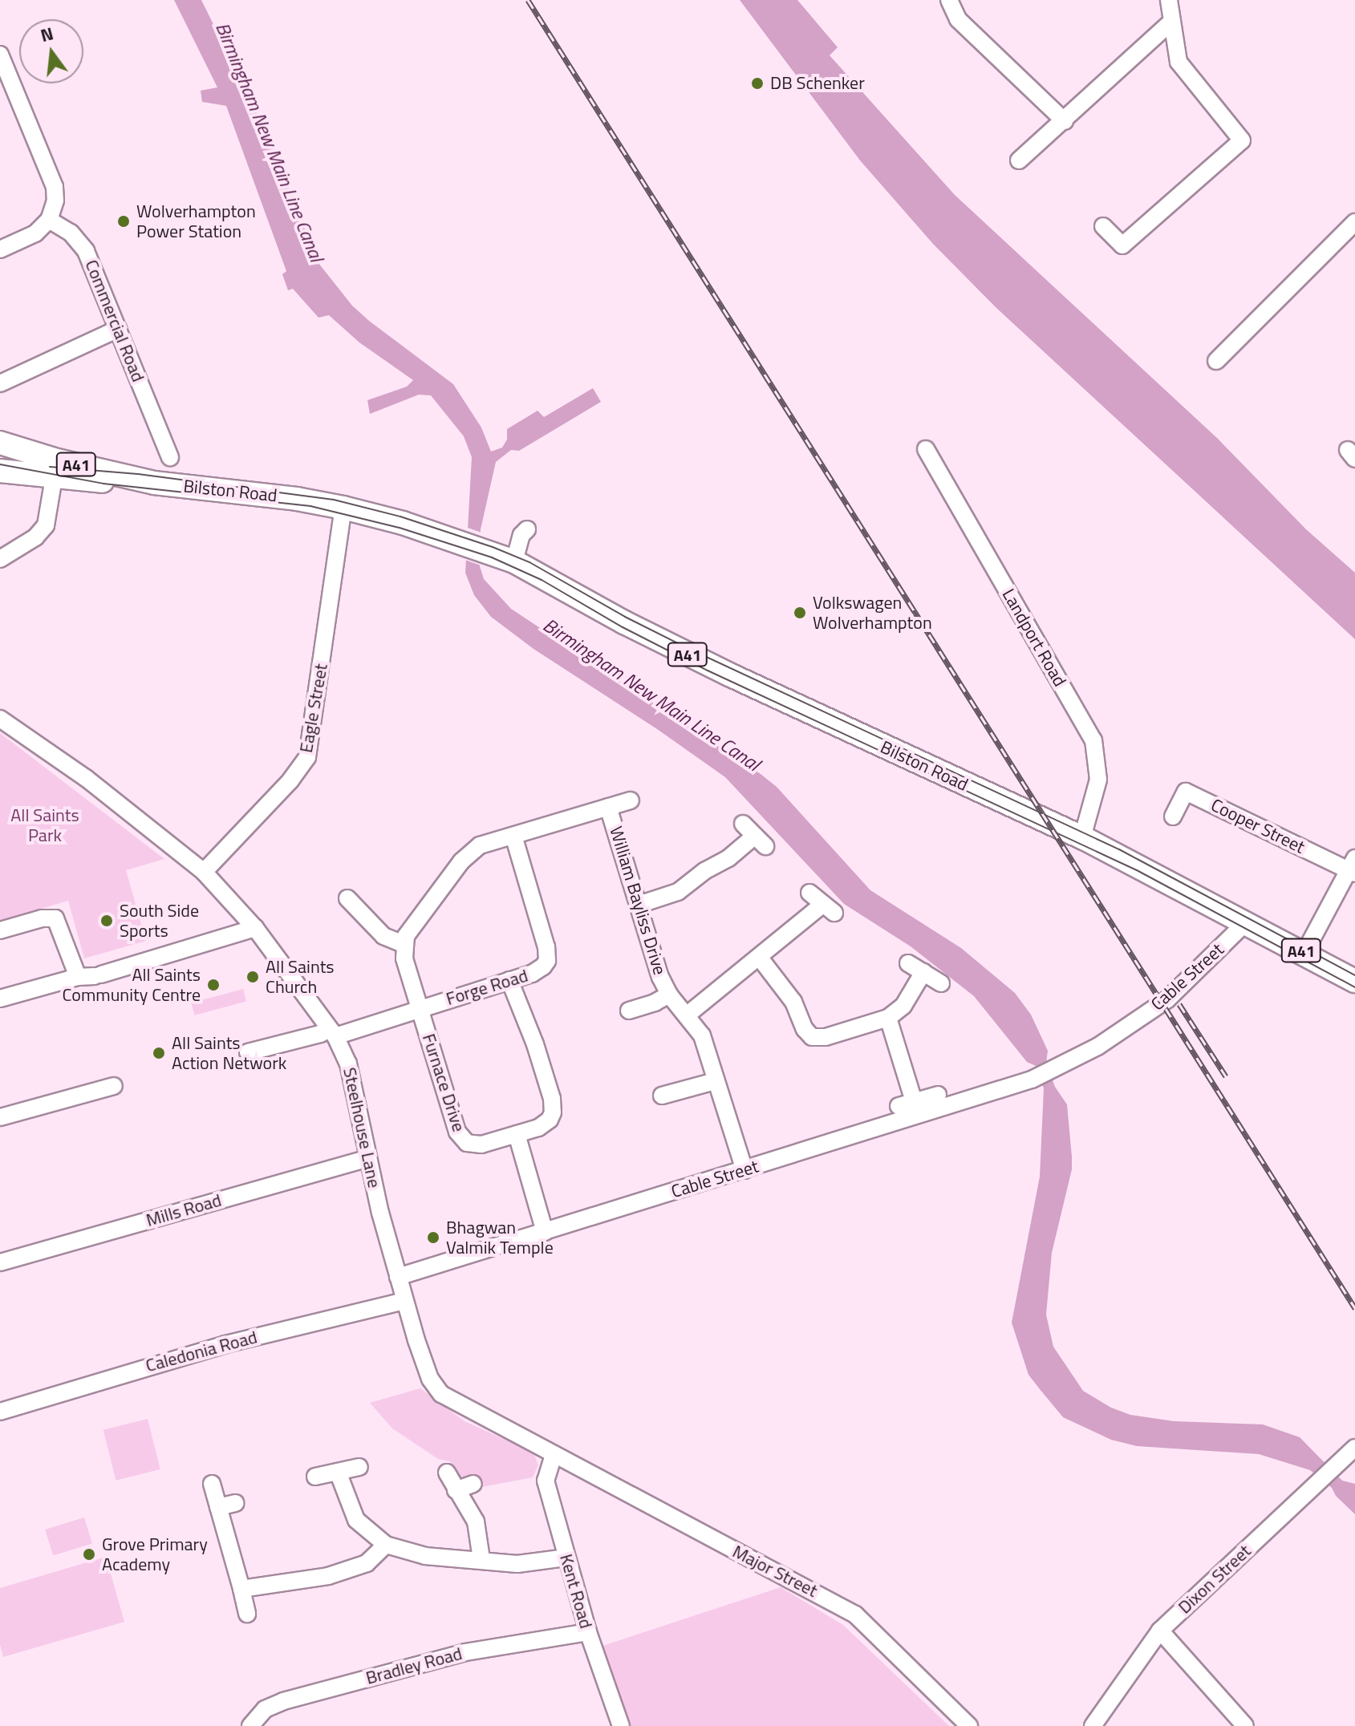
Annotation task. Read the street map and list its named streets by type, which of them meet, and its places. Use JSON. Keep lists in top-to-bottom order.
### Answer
{
  "streets": {
    "highway": ["A41", "Bilston Road"],
    "street": [
      "Commercial Road",
      "Landport Road",
      "Eagle Street",
      "Cooper Street",
      "William Bayliss Drive",
      "Cable Street",
      "Forge Road",
      "Furnace Drive",
      "Steelhouse Lane",
      "Mills Road",
      "Caledonia Road",
      "Major Street",
      "Dixon Street",
      "Kent Road",
      "Bradley Road"
    ]
  },
  "crossings": [
    ["A41", "Bilston Road"],
    ["Bilston Road", "Landport Road"],
    ["Bilston Road", "Eagle Street"],
    ["Bilston Road", "Cable Street"],
    ["Eagle Street", "Steelhouse Lane"],
    ["William Bayliss Drive", "Cable Street"],
    ["William Bayliss Drive", "Forge Road"],
    ["Cable Street", "Steelhouse Lane"],
    ["Forge Road", "Furnace Drive"],
    ["Forge Road", "Steelhouse Lane"],
    ["Steelhouse Lane", "Mills Road"],
    ["Steelhouse Lane", "Caledonia Road"],
    ["Steelhouse Lane", "Major Street"],
    ["Steelhouse Lane", "Kent Road"],
    ["Major Street", "Kent Road"],
    ["Kent Road", "Bradley Road"]
  ],
  "water": ["Birmingham New Main Line Canal"],
  "parks": ["All Saints Park"],
  "places": [
    "DB Schenker",
    "Wolverhampton Power Station",
    "Volkswagen Wolverhampton",
    "South Side Sports",
    "All Saints Church",
    "All Saints Community Centre",
    "All Saints Action Network",
    "Bhagwan Valmik Temple",
    "Grove Primary Academy"
  ],
  "north": "top"
}
